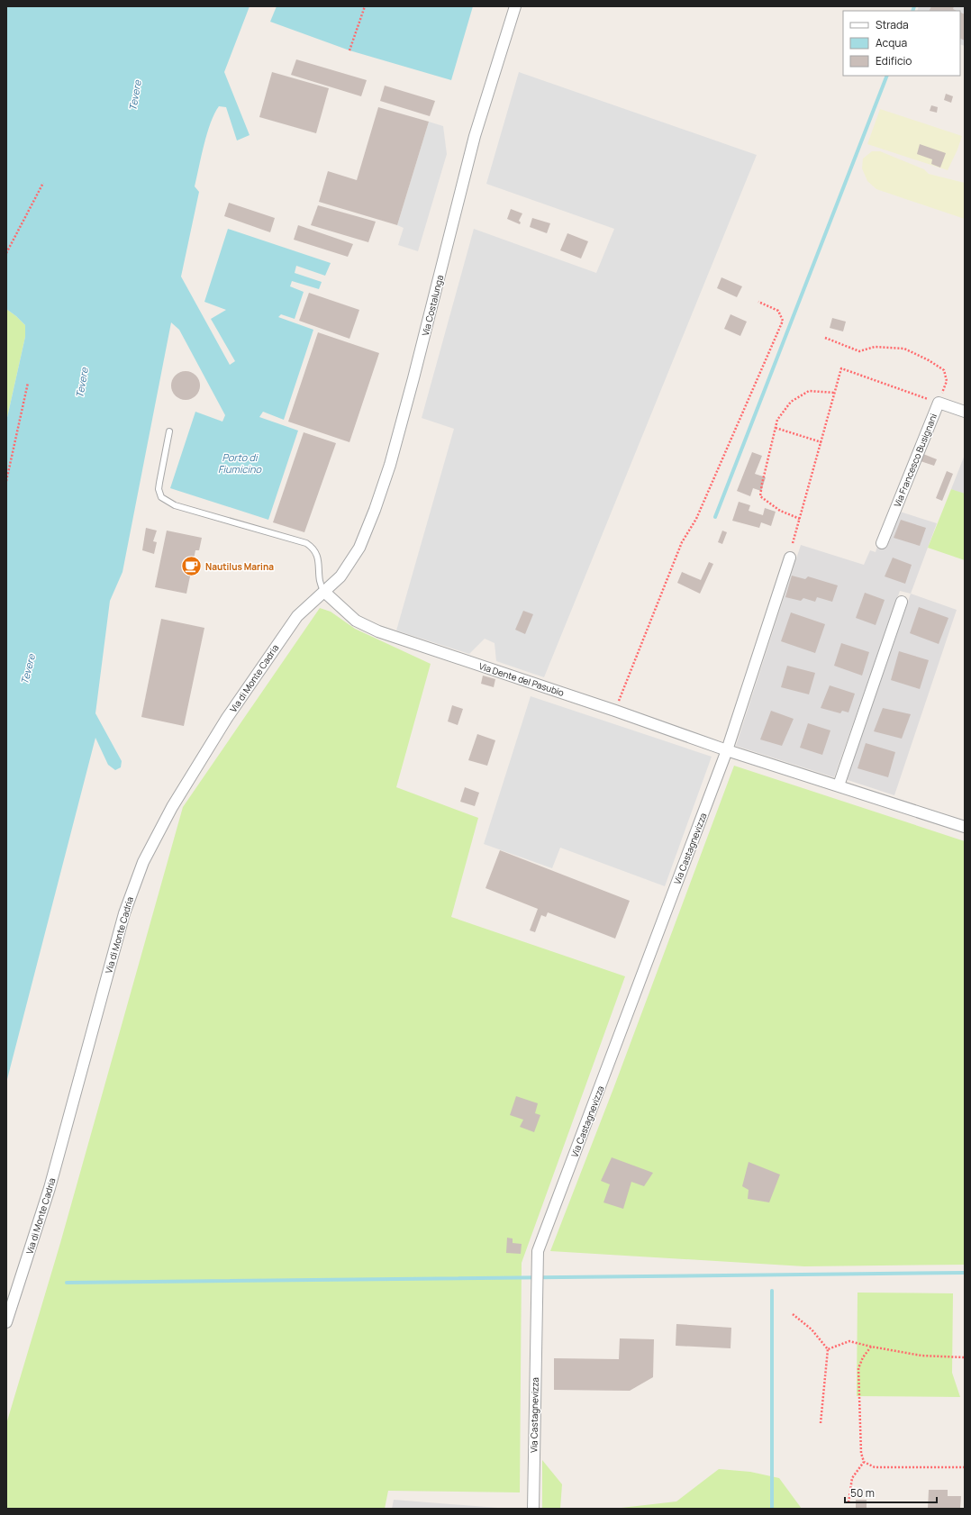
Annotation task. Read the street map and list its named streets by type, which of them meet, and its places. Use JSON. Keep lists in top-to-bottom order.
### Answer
{
  "streets": {
    "street": [
      "Via Costalunga",
      "Via Francesco Busignani",
      "Via di Monte Cadria",
      "Via Dente del Pasubio",
      "Via Castagnevizza"
    ]
  },
  "crossings": [
    ["Via Costalunga", "Via di Monte Cadria"],
    ["Via Costalunga", "Via Dente del Pasubio"],
    ["Via di Monte Cadria", "Via Dente del Pasubio"],
    ["Via Dente del Pasubio", "Via Castagnevizza"]
  ],
  "water": ["Tevere", "Porto di Fiumicino"],
  "places": {
    "cafe": ["Nautilus Marina"]
  },
  "legend": ["Strada", "Acqua", "Edificio"],
  "scale_bar": "50 m"
}
